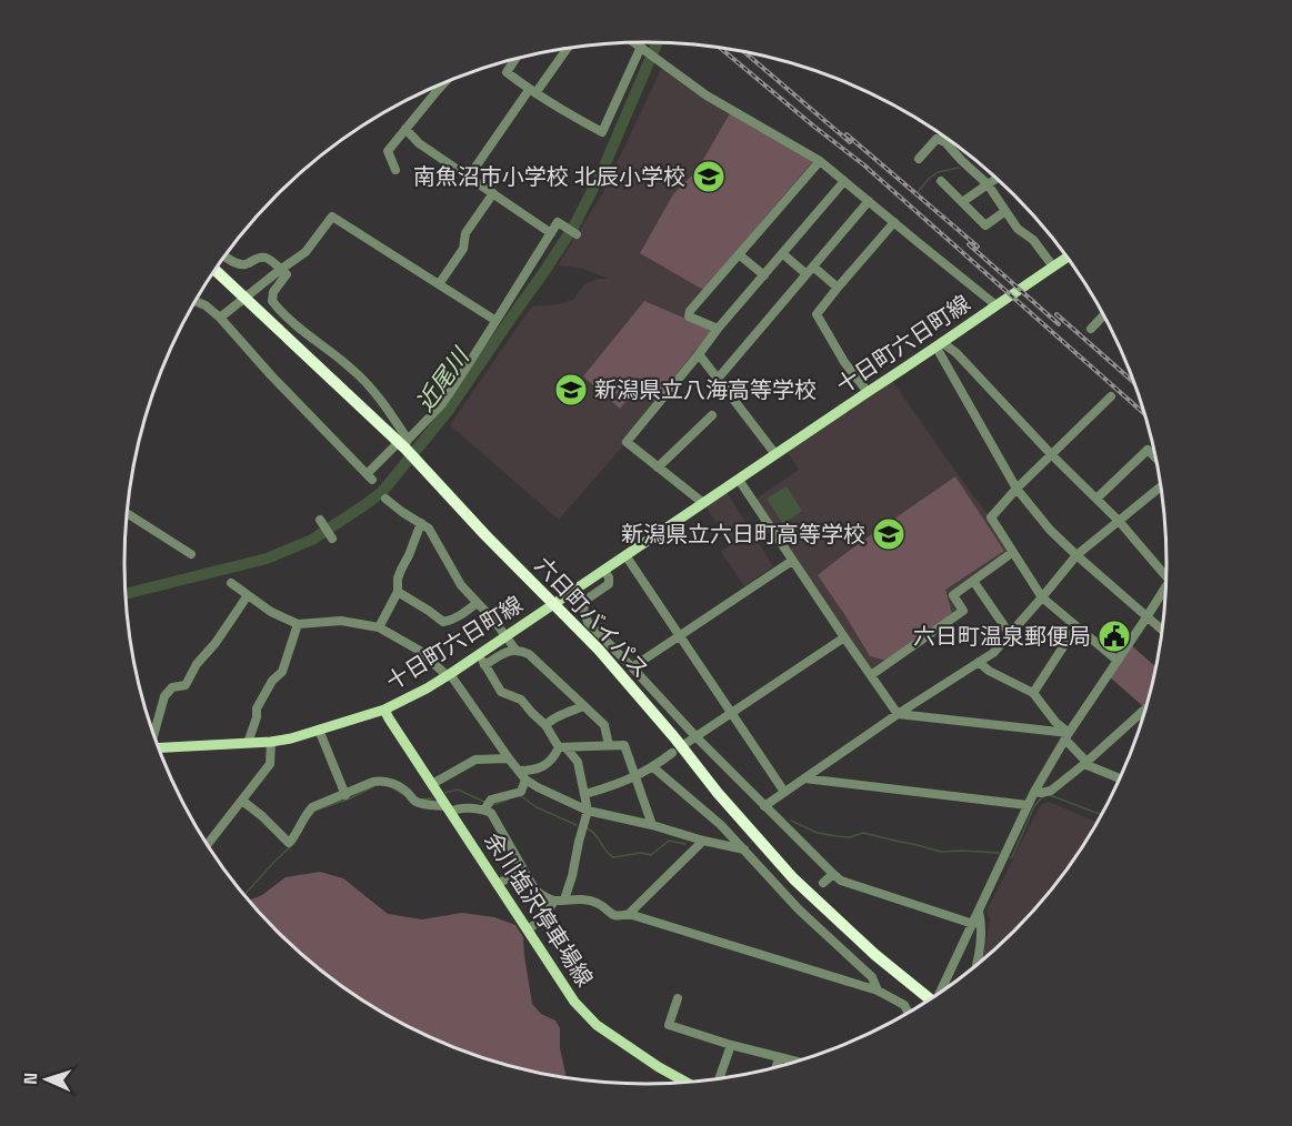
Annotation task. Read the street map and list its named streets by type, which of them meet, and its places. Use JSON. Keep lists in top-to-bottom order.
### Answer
{
  "streets": {
    "highway": ["六日町バイパス"],
    "main road": ["十日町六日町線", "余川塩沢停車場線"]
  },
  "crossings": [
    ["十日町六日町線", "六日町バイパス"],
    ["十日町六日町線", "余川塩沢停車場線"]
  ],
  "water": ["近尾川"],
  "places": {
    "school or university": ["南魚沼市小学校 北辰小学校", "新潟県立八海高等学校", "新潟県立六日町高等学校"],
    "public building": ["六日町温泉郵便局"]
  },
  "north": "left"
}
